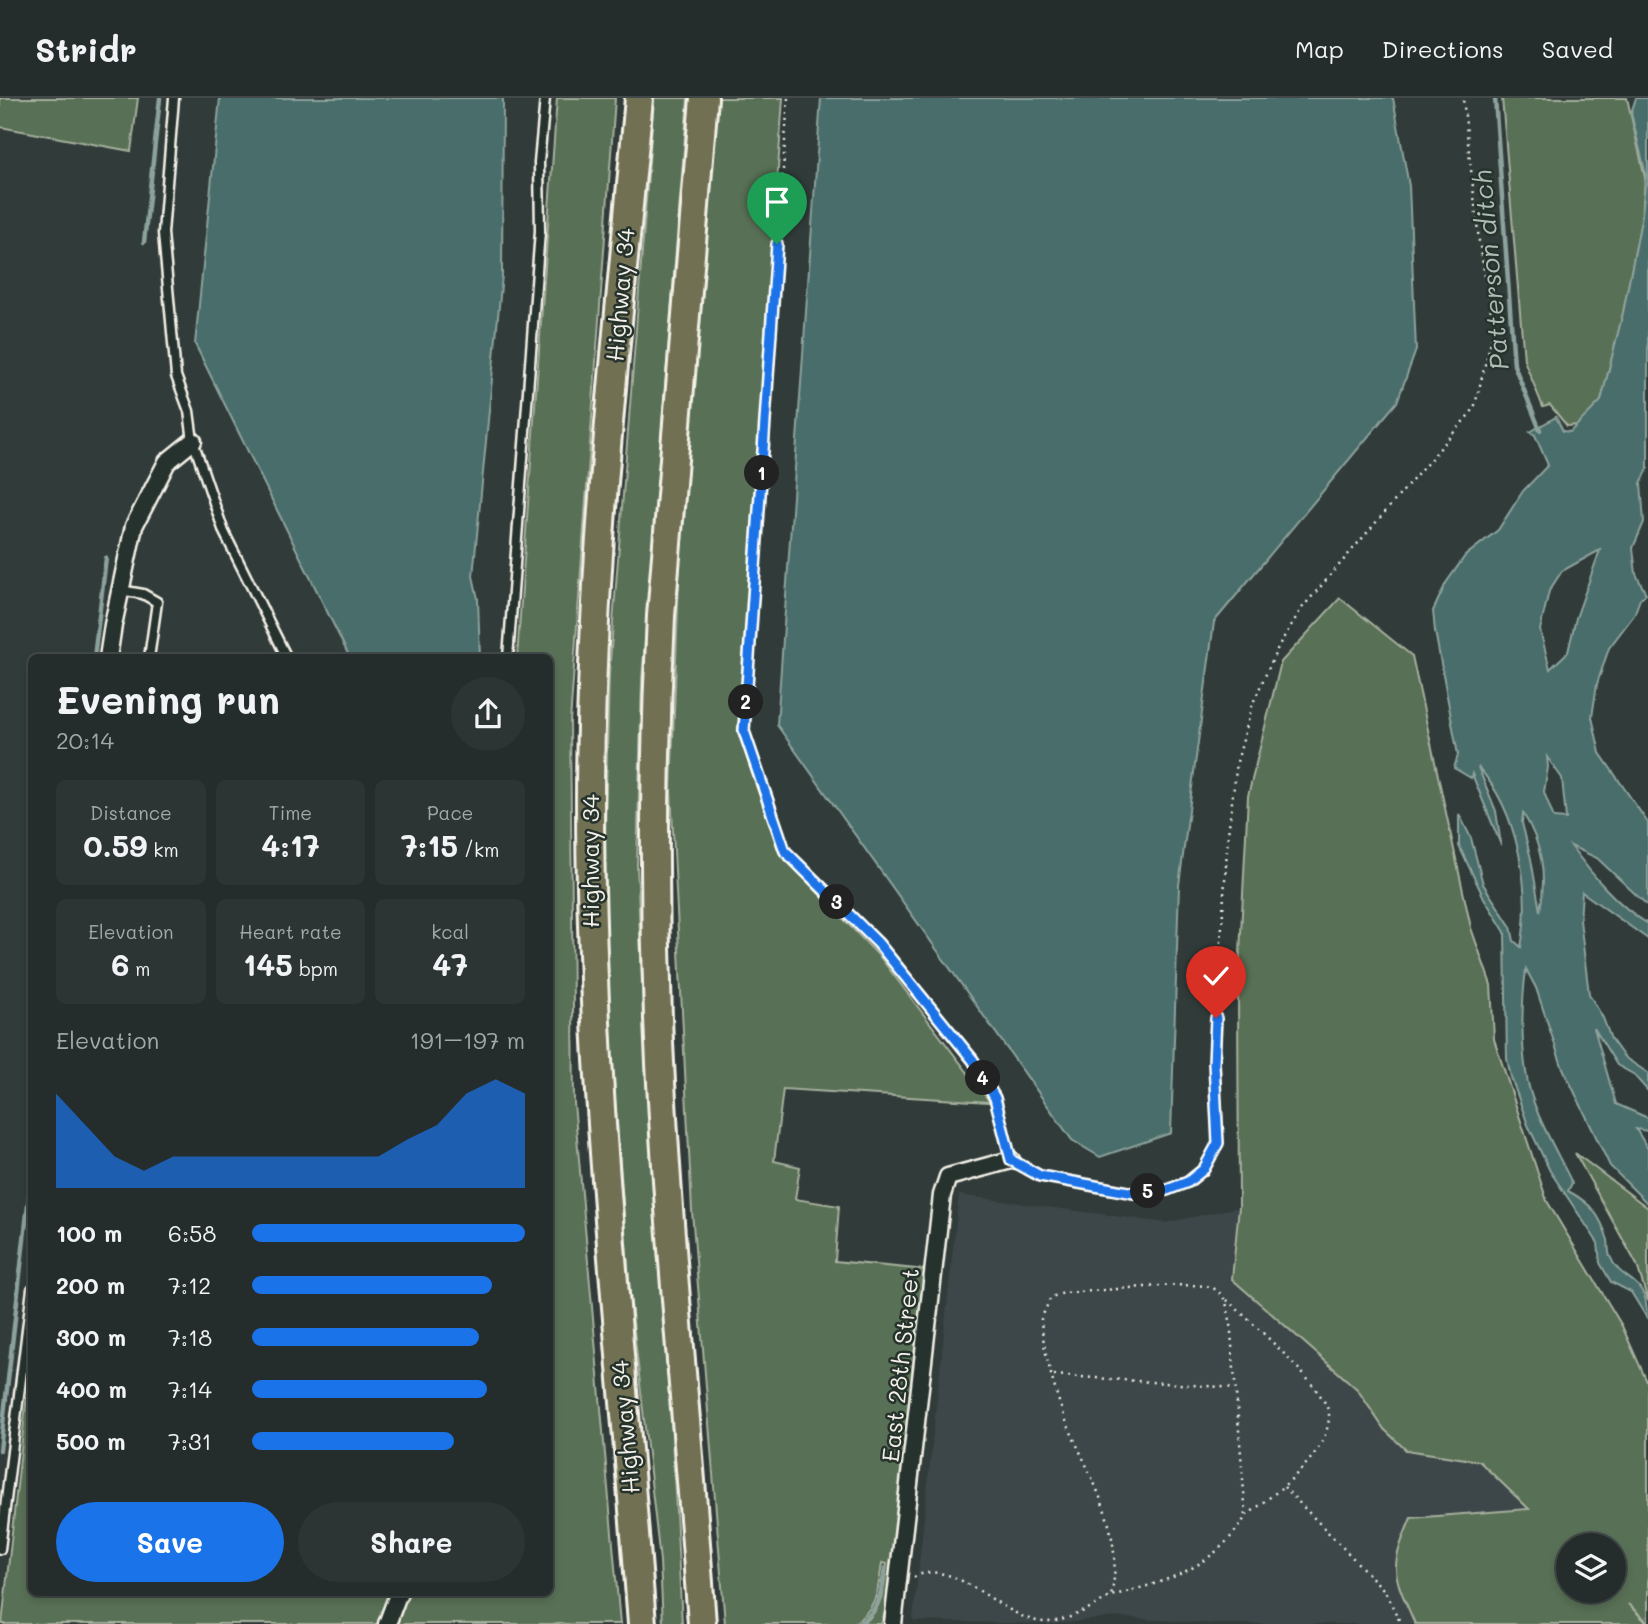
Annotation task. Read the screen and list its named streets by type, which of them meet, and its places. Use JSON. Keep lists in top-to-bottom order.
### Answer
{
  "streets": {
    "highway": ["Highway 34"],
    "street": ["East 28th Street"]
  },
  "water": ["Patterson ditch"],
  "page": {
    "header": "Stridr",
    "nav": ["Map", "Directions", "Saved"],
    "pins": [
      "1",
      "2",
      "3",
      "4",
      "5"
    ],
    "heading": ["Evening run", "20:14"],
    "stats": [
      ["Distance", "0.59 km"],
      ["Time", "4:17"],
      ["Pace", "7:15 /km"],
      ["Elevation", "6 m"],
      ["Heart rate", "145 bpm"],
      ["kcal", "47"]
    ],
    "chart": ["Elevation", "191–197 m"],
    "list": [
      {
        "name": "100 m",
        "note": "6:58"
      },
      {
        "name": "200 m",
        "note": "7:12"
      },
      {
        "name": "300 m",
        "note": "7:18"
      },
      {
        "name": "400 m",
        "note": "7:14"
      },
      {
        "name": "500 m",
        "note": "7:31"
      }
    ],
    "buttons": ["Save", "Share"]
  }
}
